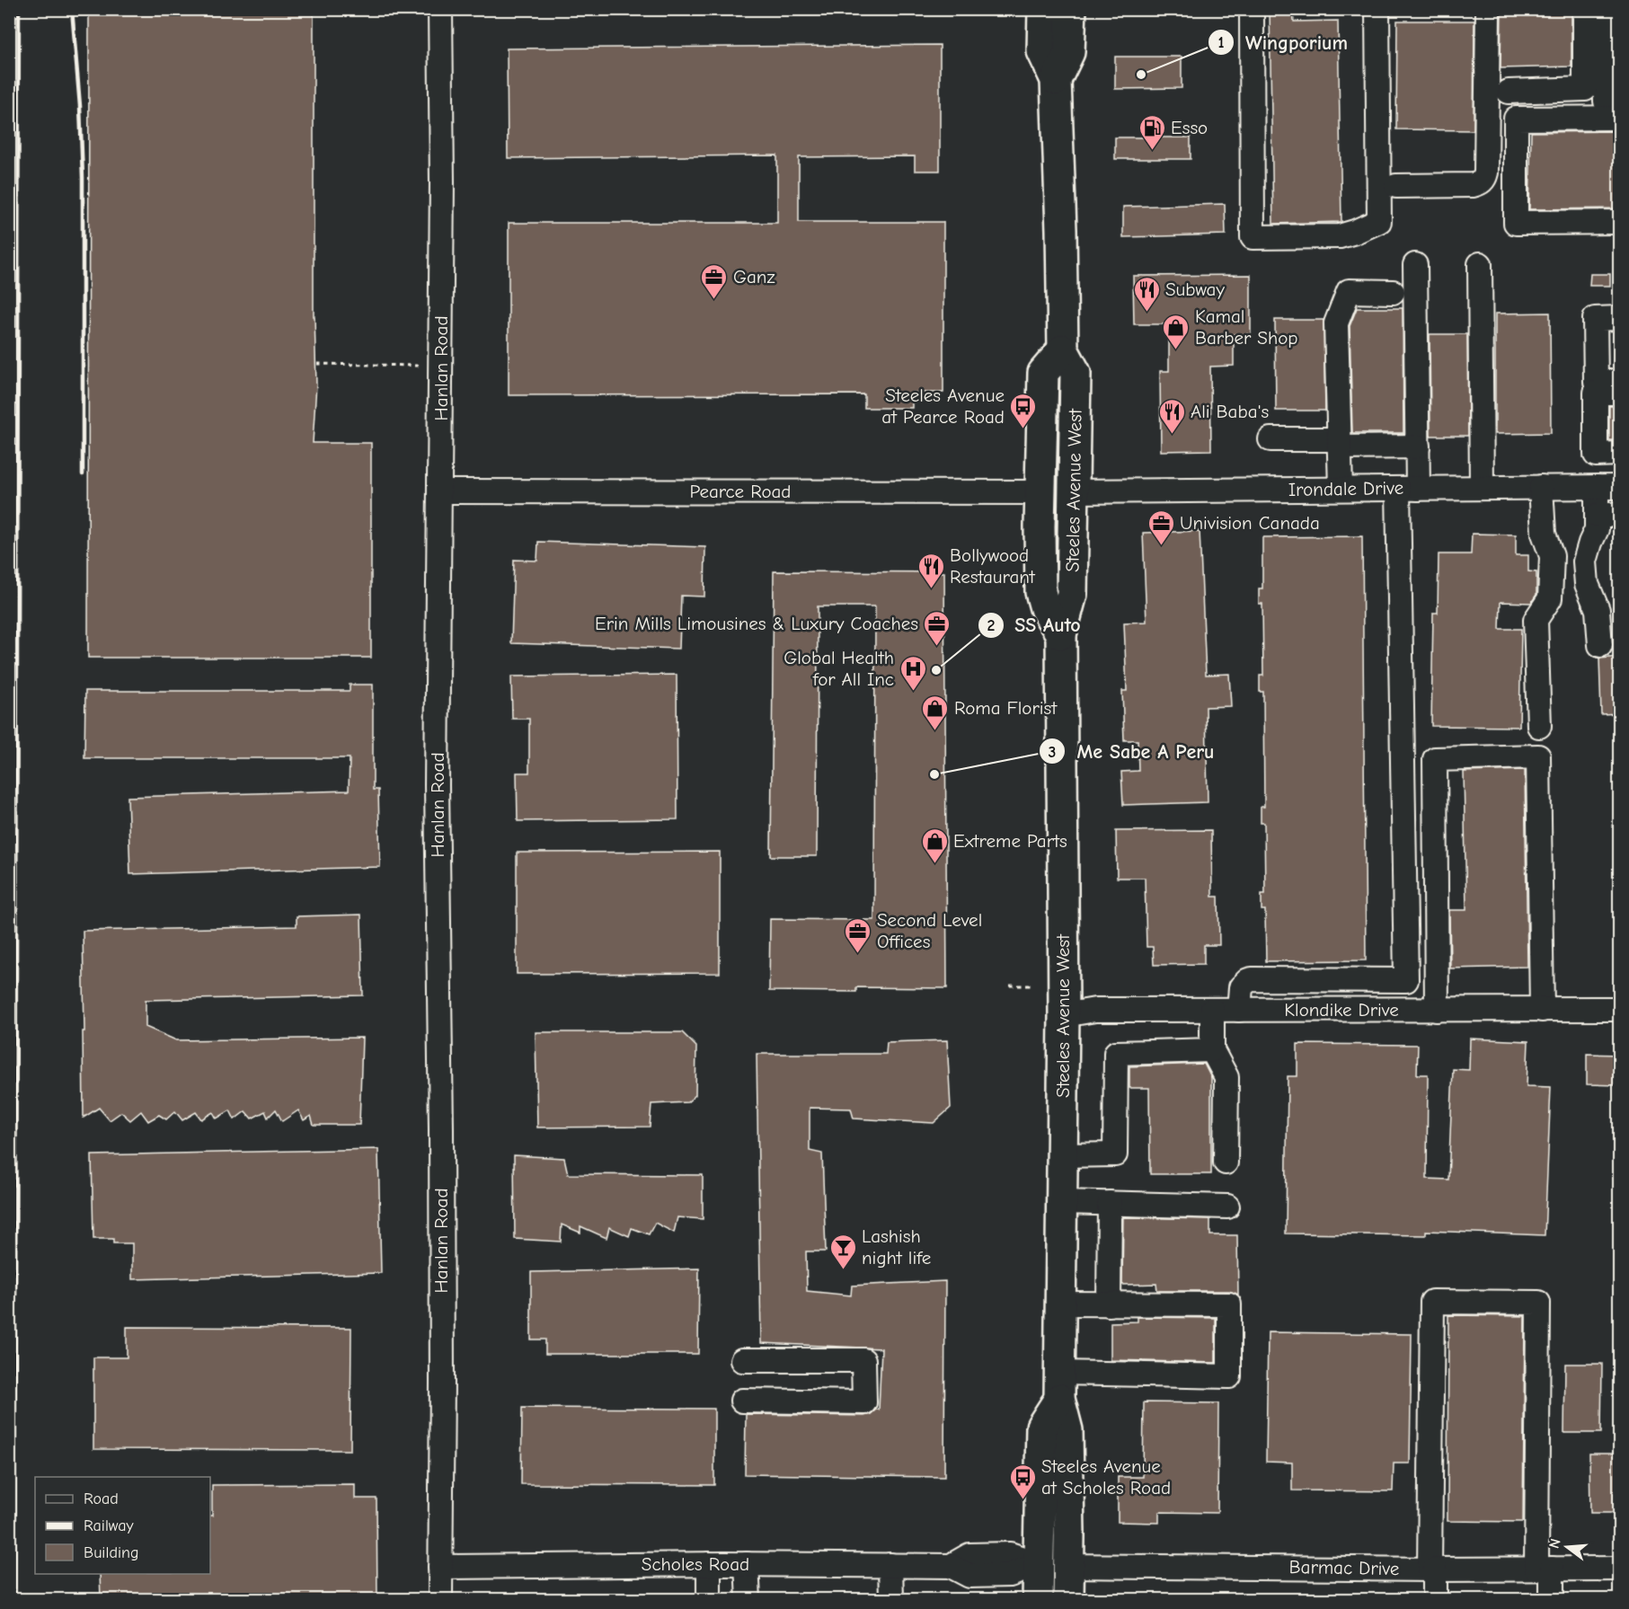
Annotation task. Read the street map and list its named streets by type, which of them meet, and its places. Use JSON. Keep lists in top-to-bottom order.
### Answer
{
  "streets": {
    "main road": ["Steeles Avenue West"],
    "street": [
      "Hanlan Road",
      "Irondale Drive",
      "Pearce Road",
      "Klondike Drive",
      "Scholes Road",
      "Barmac Drive"
    ]
  },
  "crossings": [
    ["Hanlan Road", "Pearce Road"],
    ["Hanlan Road", "Scholes Road"],
    ["Irondale Drive", "Steeles Avenue West"],
    ["Steeles Avenue West", "Pearce Road"],
    ["Steeles Avenue West", "Klondike Drive"],
    ["Steeles Avenue West", "Barmac Drive"]
  ],
  "places": {
    "other": ["Wingporium", "SS Auto", "Me Sabe A Peru"],
    "fuel station": ["Esso"],
    "office": [
      "Ganz",
      "Univision Canada",
      "Erin Mills Limousines & Luxury Coaches",
      "Second Level Offices"
    ],
    "restaurant": ["Subway", "Ali Baba's", "Bollywood Restaurant"],
    "shop": ["Kamal Barber Shop", "Roma Florist", "Extreme Parts"],
    "bus stop": ["Steeles Avenue at Pearce Road", "Steeles Avenue at Scholes Road"],
    "hospital": ["Global Health for All Inc"],
    "bar": ["Lashish night life"]
  },
  "legend": ["Road", "Railway", "Building"],
  "north": "left"
}
